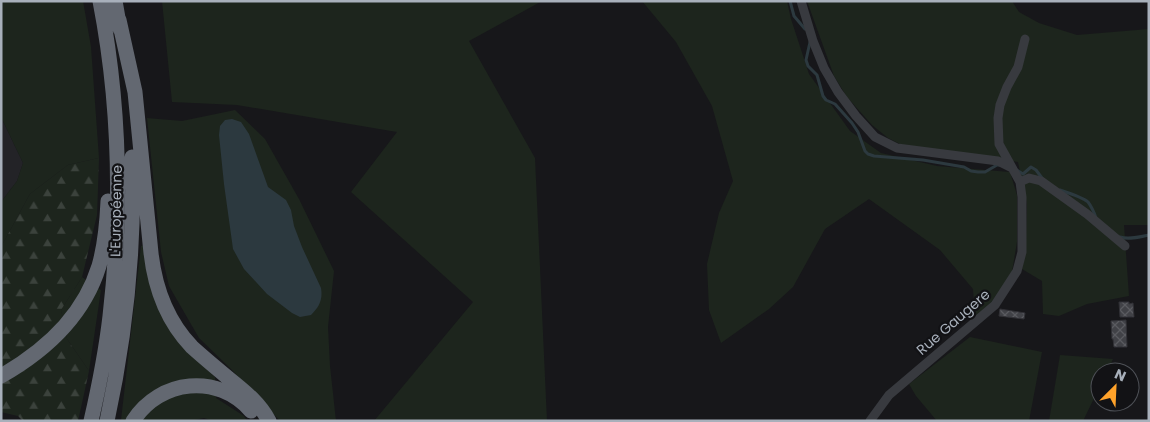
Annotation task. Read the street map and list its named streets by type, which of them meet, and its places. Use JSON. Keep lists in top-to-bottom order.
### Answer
{
  "streets": {
    "highway": ["L'Européenne"],
    "street": ["Rue Gaugere"]
  },
  "north": "top right"
}
